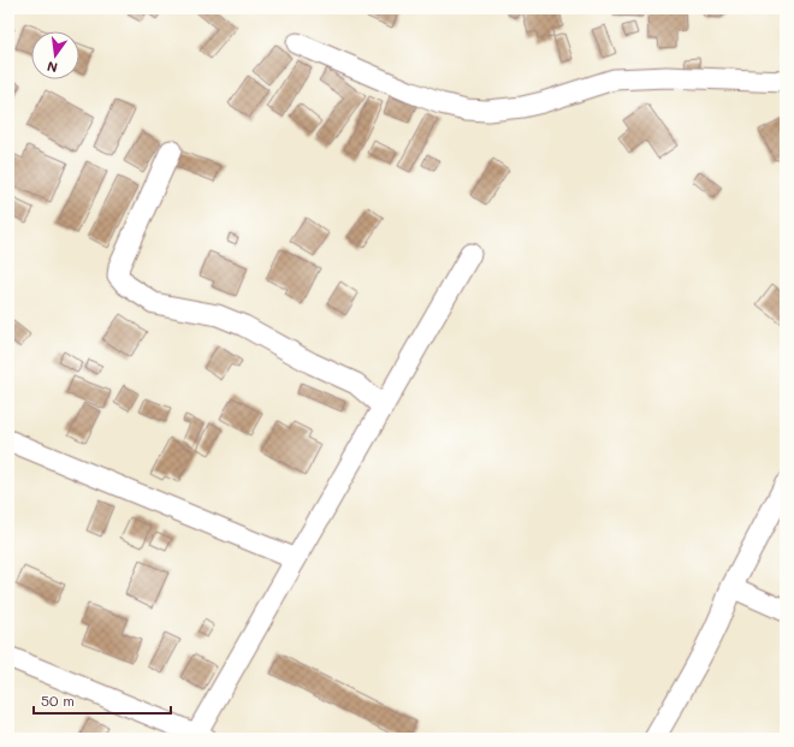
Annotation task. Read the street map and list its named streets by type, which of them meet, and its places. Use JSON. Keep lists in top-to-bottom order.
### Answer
{
  "scale_bar": "50 m",
  "north": "bottom"
}
